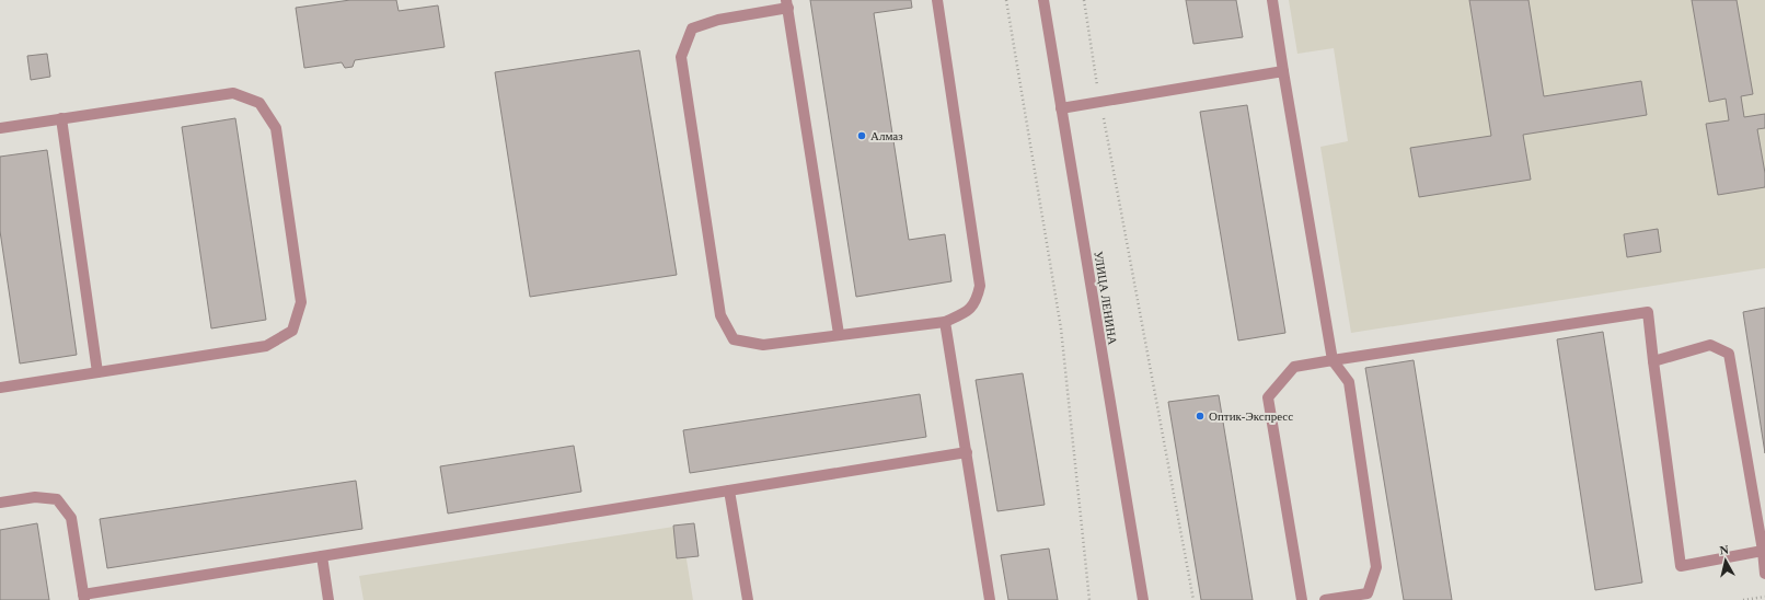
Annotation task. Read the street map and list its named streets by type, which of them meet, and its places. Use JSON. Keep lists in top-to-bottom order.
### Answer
{
  "streets": {
    "street": ["УЛИЦА ЛЕНИНА"]
  },
  "places": ["Алмаз", "Оптик-Экспресс"],
  "north": "top"
}
